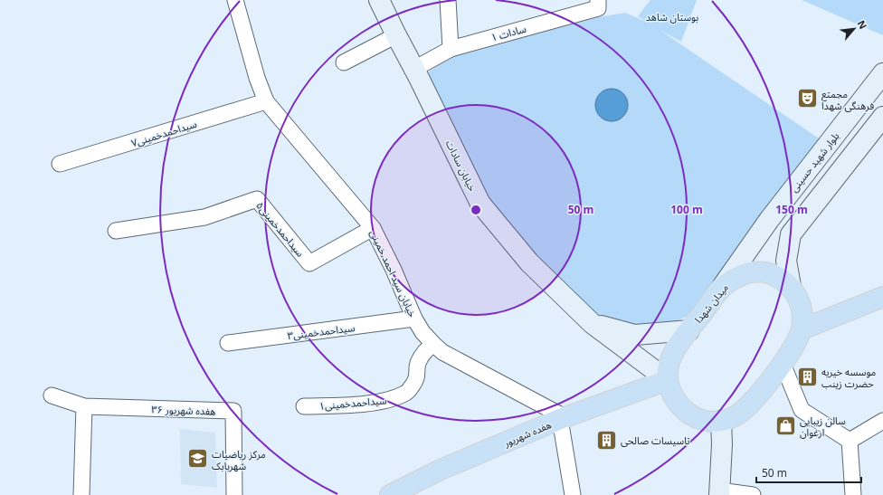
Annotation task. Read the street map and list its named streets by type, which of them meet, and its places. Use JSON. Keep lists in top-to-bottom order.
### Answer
{
  "streets": {
    "main road": ["میدان شهدا", "هفده شهریور"],
    "street": [
      "سادات ۱",
      "سیداحمدخمینی۷",
      "بلوار شهید حسینی",
      "خیابان سادات",
      "سیداحمدخمینی۵",
      "خیابان سید احمد خمینی",
      "سیداحمدخمینی۳",
      "سیداحمدخمینی۱",
      "هفده شهریور ۳۶"
    ]
  },
  "crossings": [
    ["سادات ۱", "خیابان سادات"],
    ["سیداحمدخمینی۷", "خیابان سید احمد خمینی"],
    ["بلوار شهید حسینی", "میدان شهدا"],
    ["خیابان سادات", "میدان شهدا"],
    ["خیابان سادات", "هفده شهریور"],
    ["سیداحمدخمینی۵", "خیابان سید احمد خمینی"],
    ["خیابان سید احمد خمینی", "سیداحمدخمینی۳"],
    ["خیابان سید احمد خمینی", "سیداحمدخمینی۱"],
    ["خیابان سید احمد خمینی", "هفده شهریور"],
    ["میدان شهدا", "هفده شهریور"]
  ],
  "parks": ["بوستان شاهد"],
  "places": {
    "theatre": ["مجمتع فرهنگی شهدا"],
    "building": ["موسسه خیریه حضرت زینب", "تاسیسات صالحی"],
    "shop": ["سالن زیبایی ارغوان"],
    "school or university": ["مرکز ریاضیات شهربابک"]
  },
  "scale_bar": "50 m",
  "north": "top right",
  "rings": ["50 m", "100 m", "150 m"]
}
